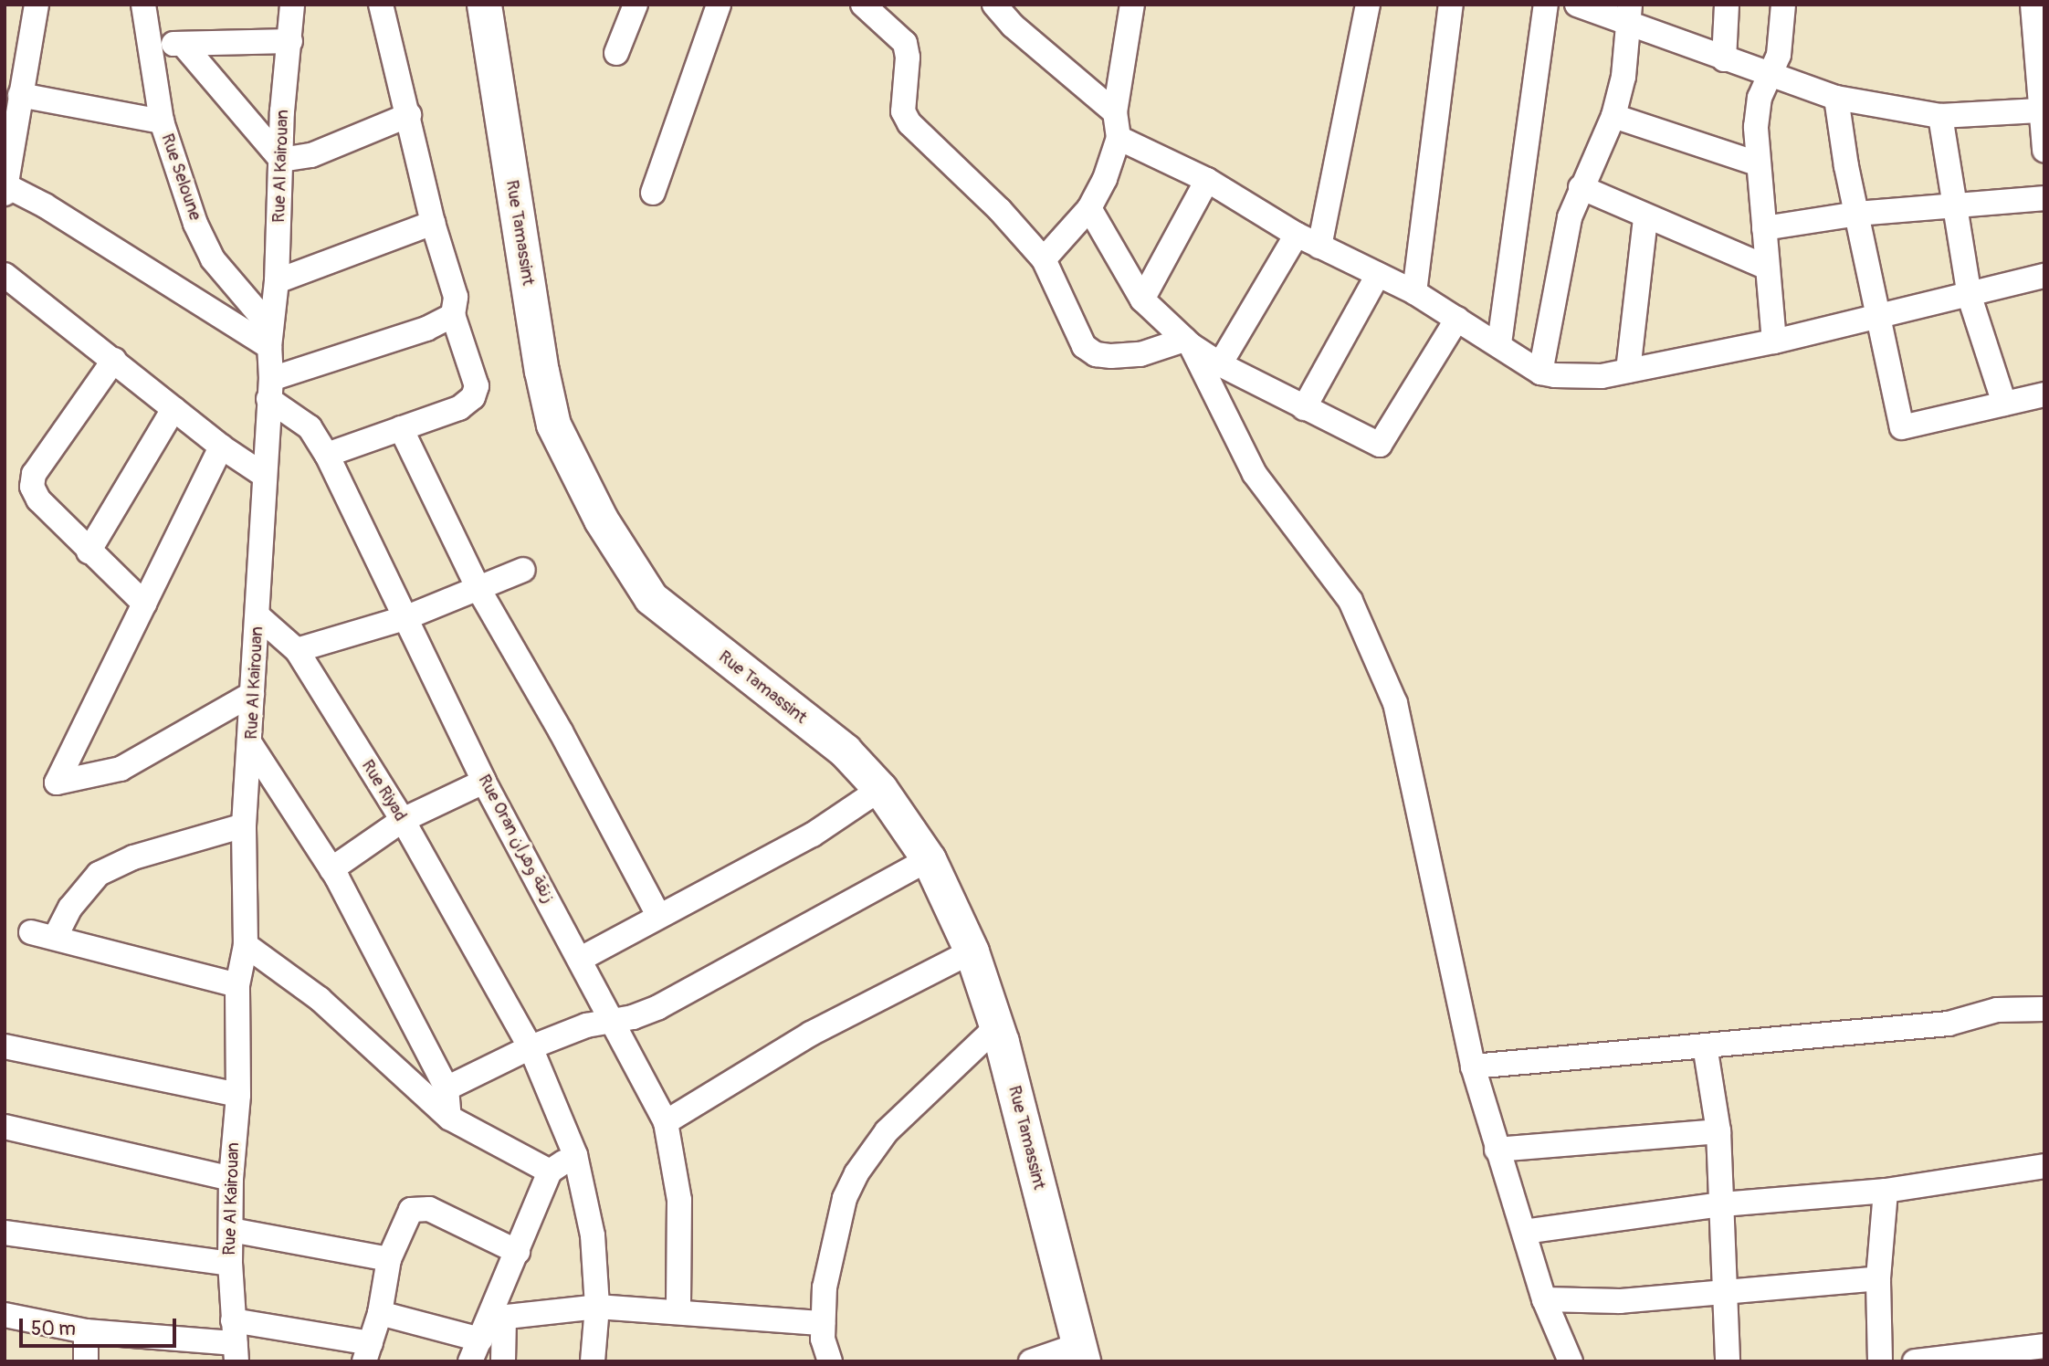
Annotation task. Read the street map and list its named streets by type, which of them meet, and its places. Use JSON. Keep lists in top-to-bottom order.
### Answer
{
  "streets": {
    "main road": ["Rue Tamassint"],
    "street": [
      "Rue Al Kairouan",
      "Rue Seloune",
      "Rue Riyad",
      "Rue Oran زنقة وهران"
    ]
  },
  "crossings": [
    ["Rue Al Kairouan", "Rue Seloune"],
    ["Rue Al Kairouan", "Rue Riyad"],
    ["Rue Al Kairouan", "Rue Oran زنقة وهران"]
  ],
  "scale_bar": "50 m"
}
